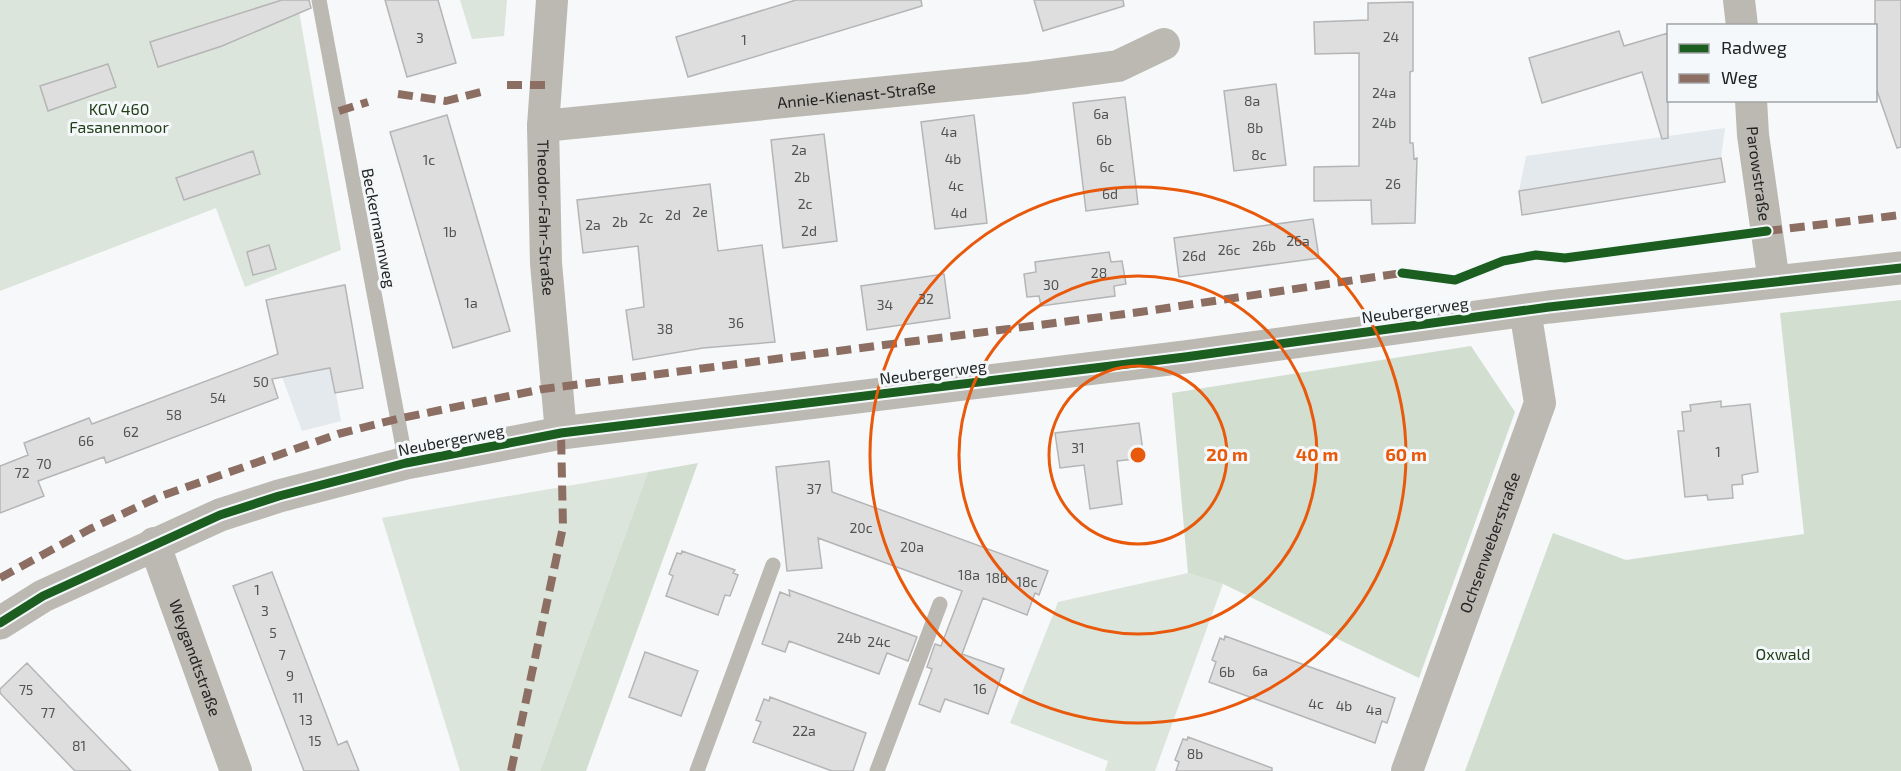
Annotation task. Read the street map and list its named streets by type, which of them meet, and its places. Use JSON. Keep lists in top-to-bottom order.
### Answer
{
  "streets": {
    "street": [
      "Annie-Kienast-Straße",
      "Parowstraße",
      "Theodor-Fahr-Straße",
      "Neubergerweg",
      "Ochsenweberstraße",
      "Weygandtstraße"
    ],
    "lane": ["Beckermannweg"]
  },
  "crossings": [
    ["Annie-Kienast-Straße", "Theodor-Fahr-Straße"],
    ["Parowstraße", "Neubergerweg"],
    ["Theodor-Fahr-Straße", "Neubergerweg"],
    ["Beckermannweg", "Neubergerweg"],
    ["Neubergerweg", "Ochsenweberstraße"],
    ["Neubergerweg", "Weygandtstraße"]
  ],
  "parks": ["KGV 460 Fasanenmoor", "Oxwald"],
  "house_numbers": [
    "24",
    "3",
    "1",
    "24a",
    "8a",
    "6a",
    "24b",
    "8b",
    "4a",
    "6b",
    "2a",
    "8c",
    "4b",
    "1c",
    "6c",
    "2b",
    "26",
    "4c",
    "6d",
    "2c",
    "2e",
    "4d",
    "2d",
    "2c",
    "2b",
    "2a",
    "2d",
    "1b",
    "26a",
    "26b",
    "26c",
    "26d",
    "28",
    "30",
    "32",
    "1a",
    "34",
    "36",
    "38",
    "50",
    "54",
    "58",
    "62",
    "66",
    "31",
    "1",
    "70",
    "72",
    "37",
    "20c",
    "20a",
    "18a",
    "18b",
    "18c",
    "1",
    "3",
    "5",
    "24b",
    "24c",
    "7",
    "6a",
    "6b",
    "9",
    "16",
    "75",
    "11",
    "4c",
    "4b",
    "4a",
    "77",
    "13",
    "22a",
    "15",
    "81",
    "8b"
  ],
  "legend": ["Radweg", "Weg"],
  "rings": ["20 m", "40 m", "60 m"]
}
